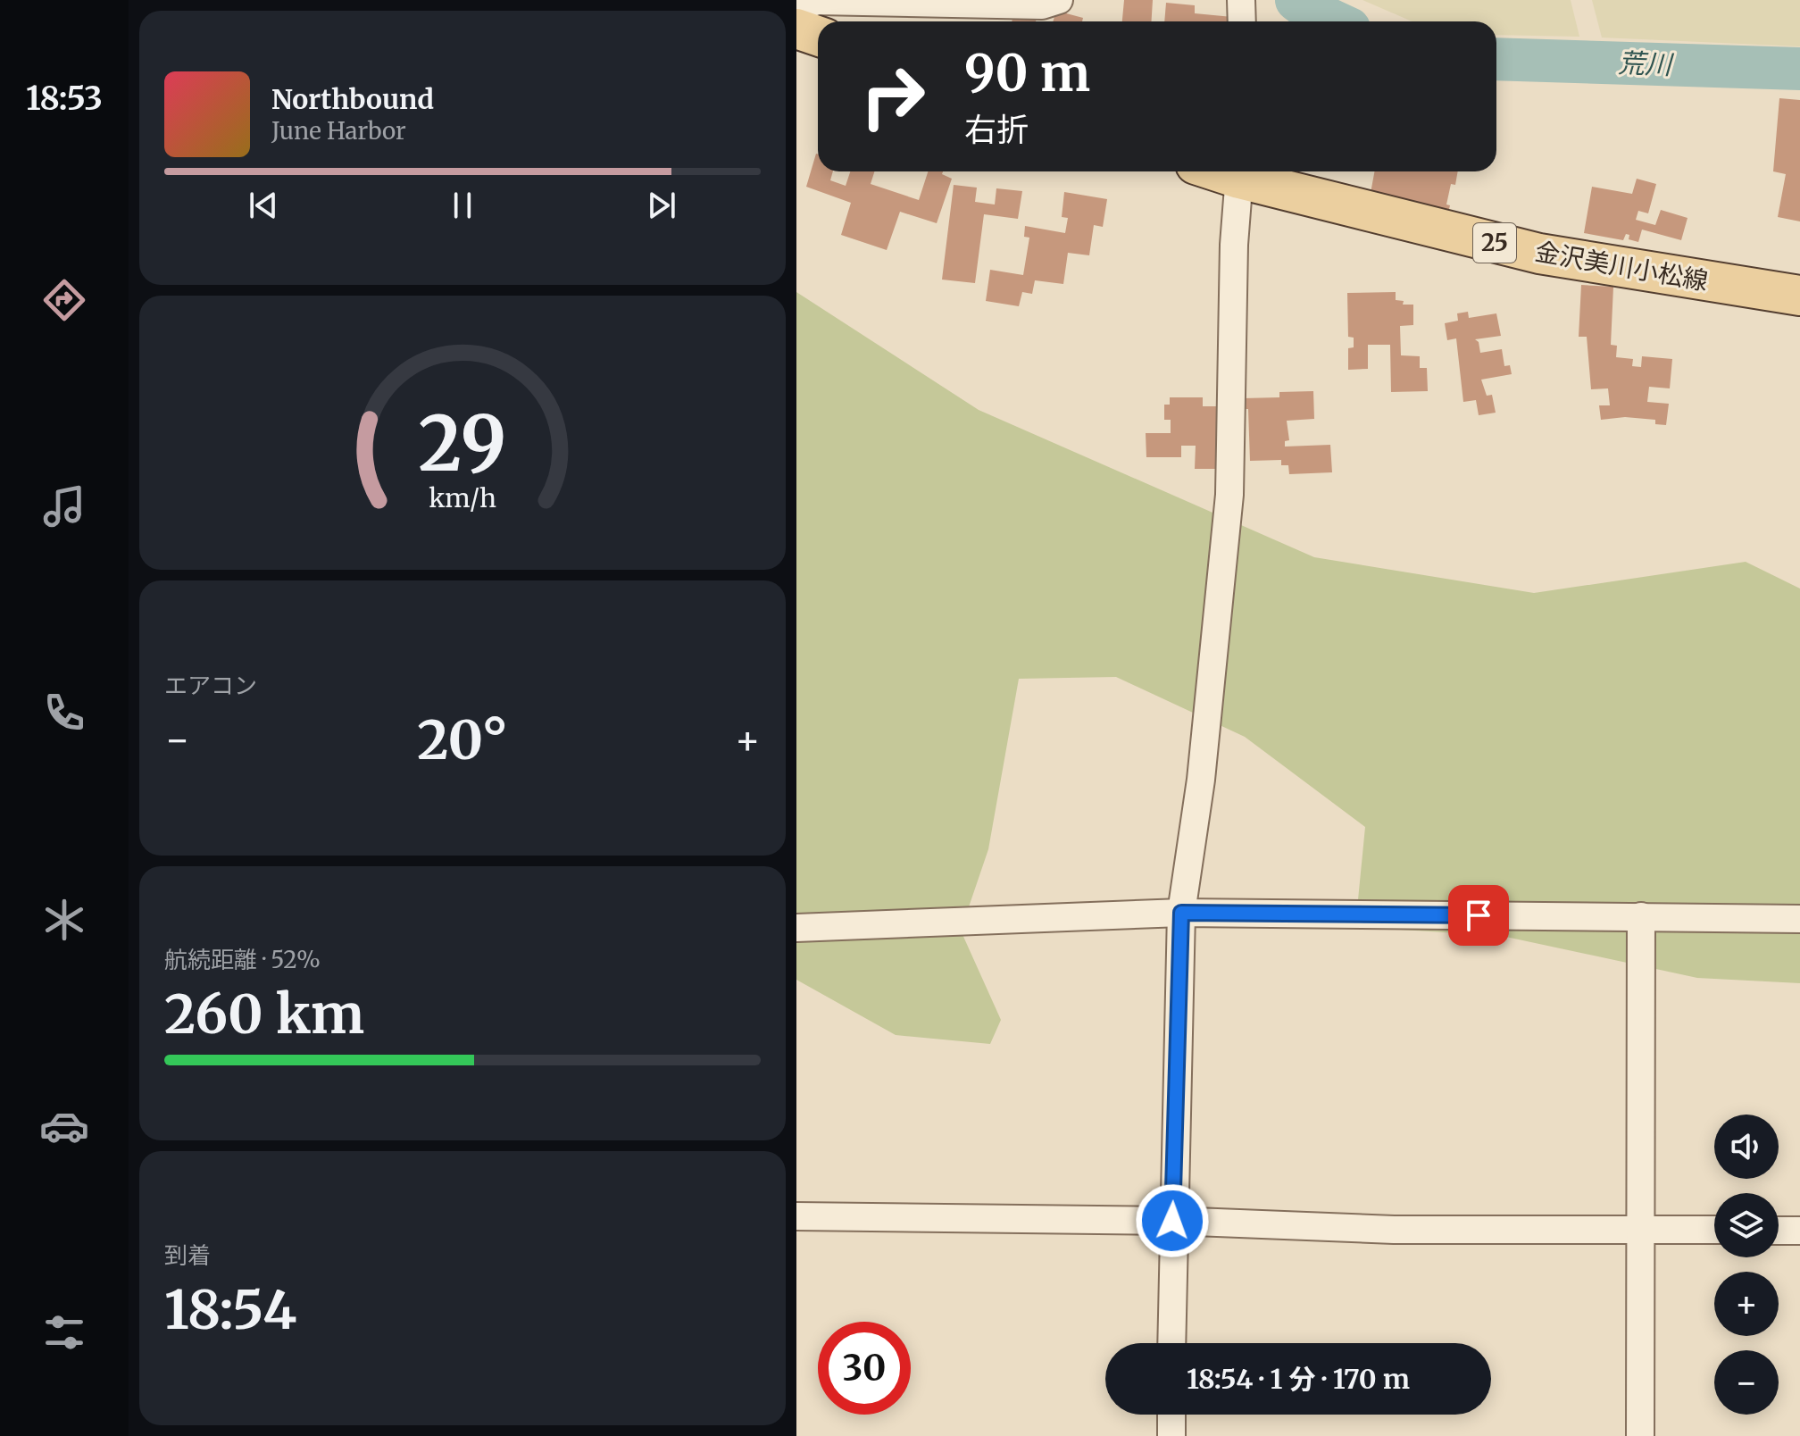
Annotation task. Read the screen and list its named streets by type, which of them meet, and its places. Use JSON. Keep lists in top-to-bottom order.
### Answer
{
  "streets": {
    "main road": ["25", "金沢美川小松線"]
  },
  "water": ["荒川"],
  "page": {
    "tabs": "18:53",
    "turn": ["90 m", "右折"],
    "song": ["Northbound", "June Harbor"],
    "tile": [
      "エアコン",
      ["航続距離 · 52%", "260 km"],
      ["到着", "18:54"]
    ],
    "heat": ["−", "20°", "+"],
    "map_buttons": ["+", "−"],
    "limit": "30",
    "trip": "18:54 · 1 分 · 170 m",
    "gauge": ["29", "km/h"]
  }
}
